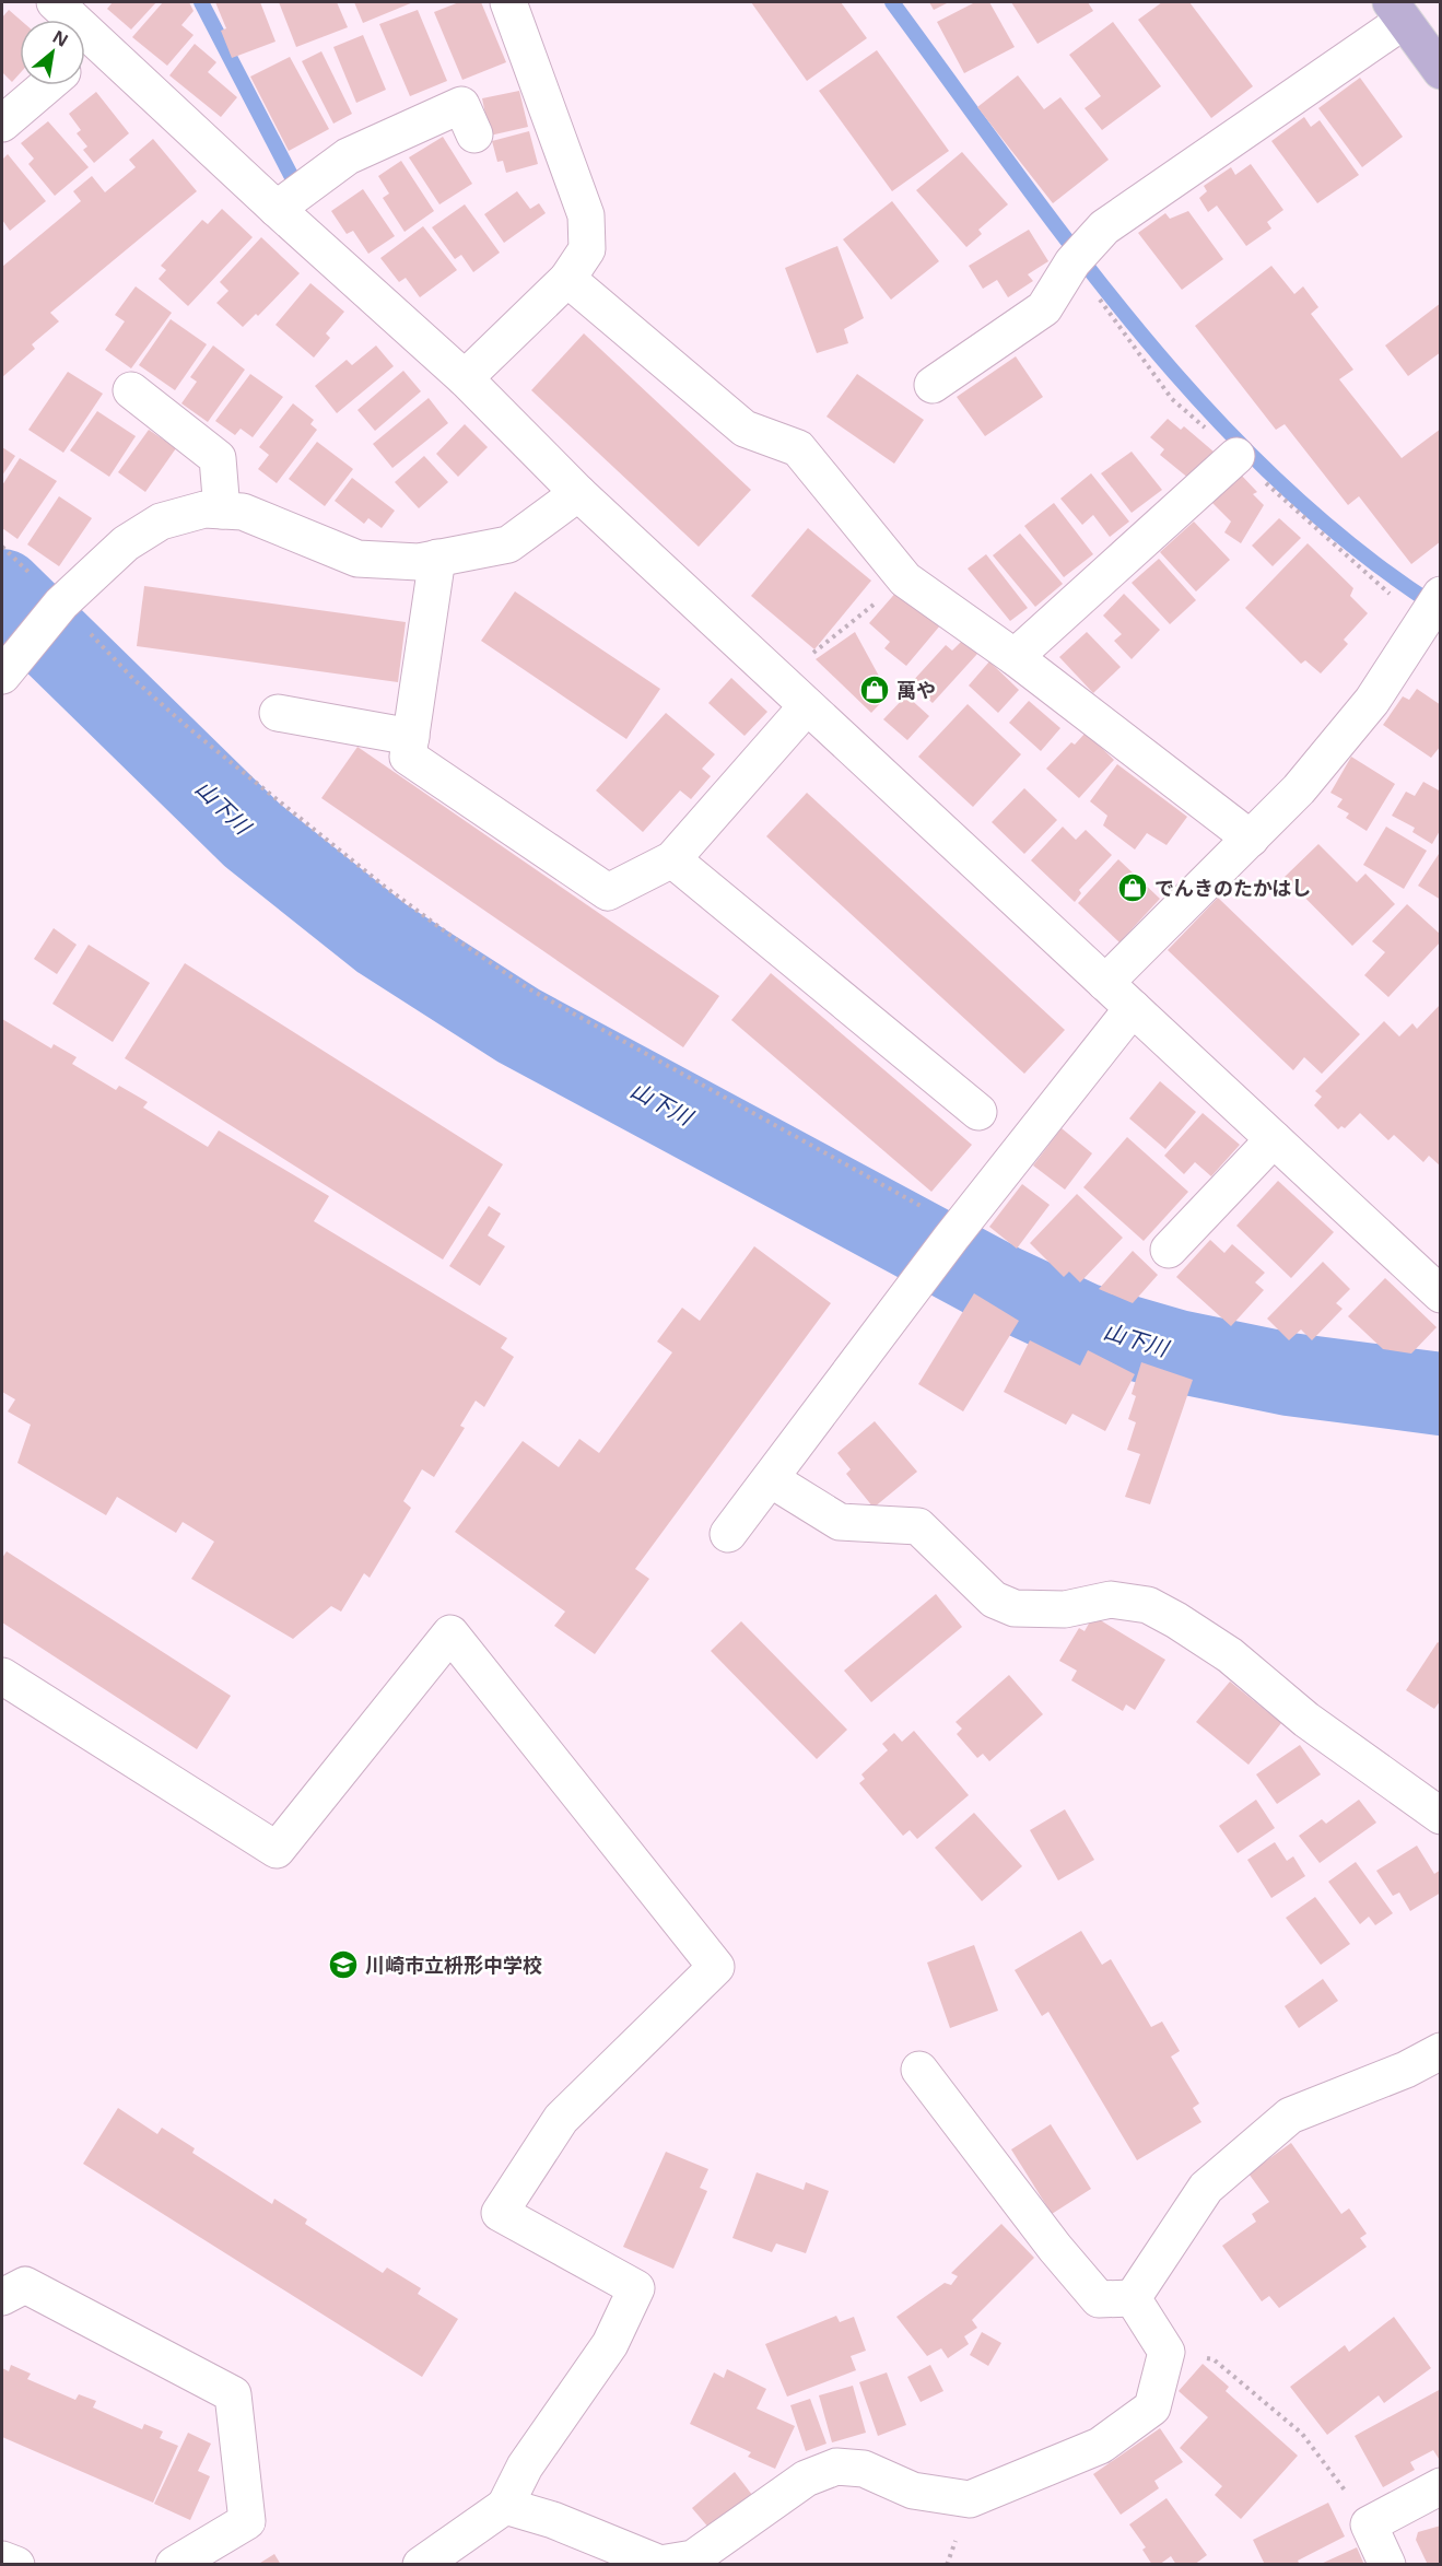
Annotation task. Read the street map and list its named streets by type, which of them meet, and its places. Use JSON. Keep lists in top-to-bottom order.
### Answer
{
  "water": ["山下川"],
  "places": {
    "shop": ["萬や", "でんきのたかはし"],
    "school or university": ["川崎市立枡形中学校"]
  },
  "north": "top right"
}
